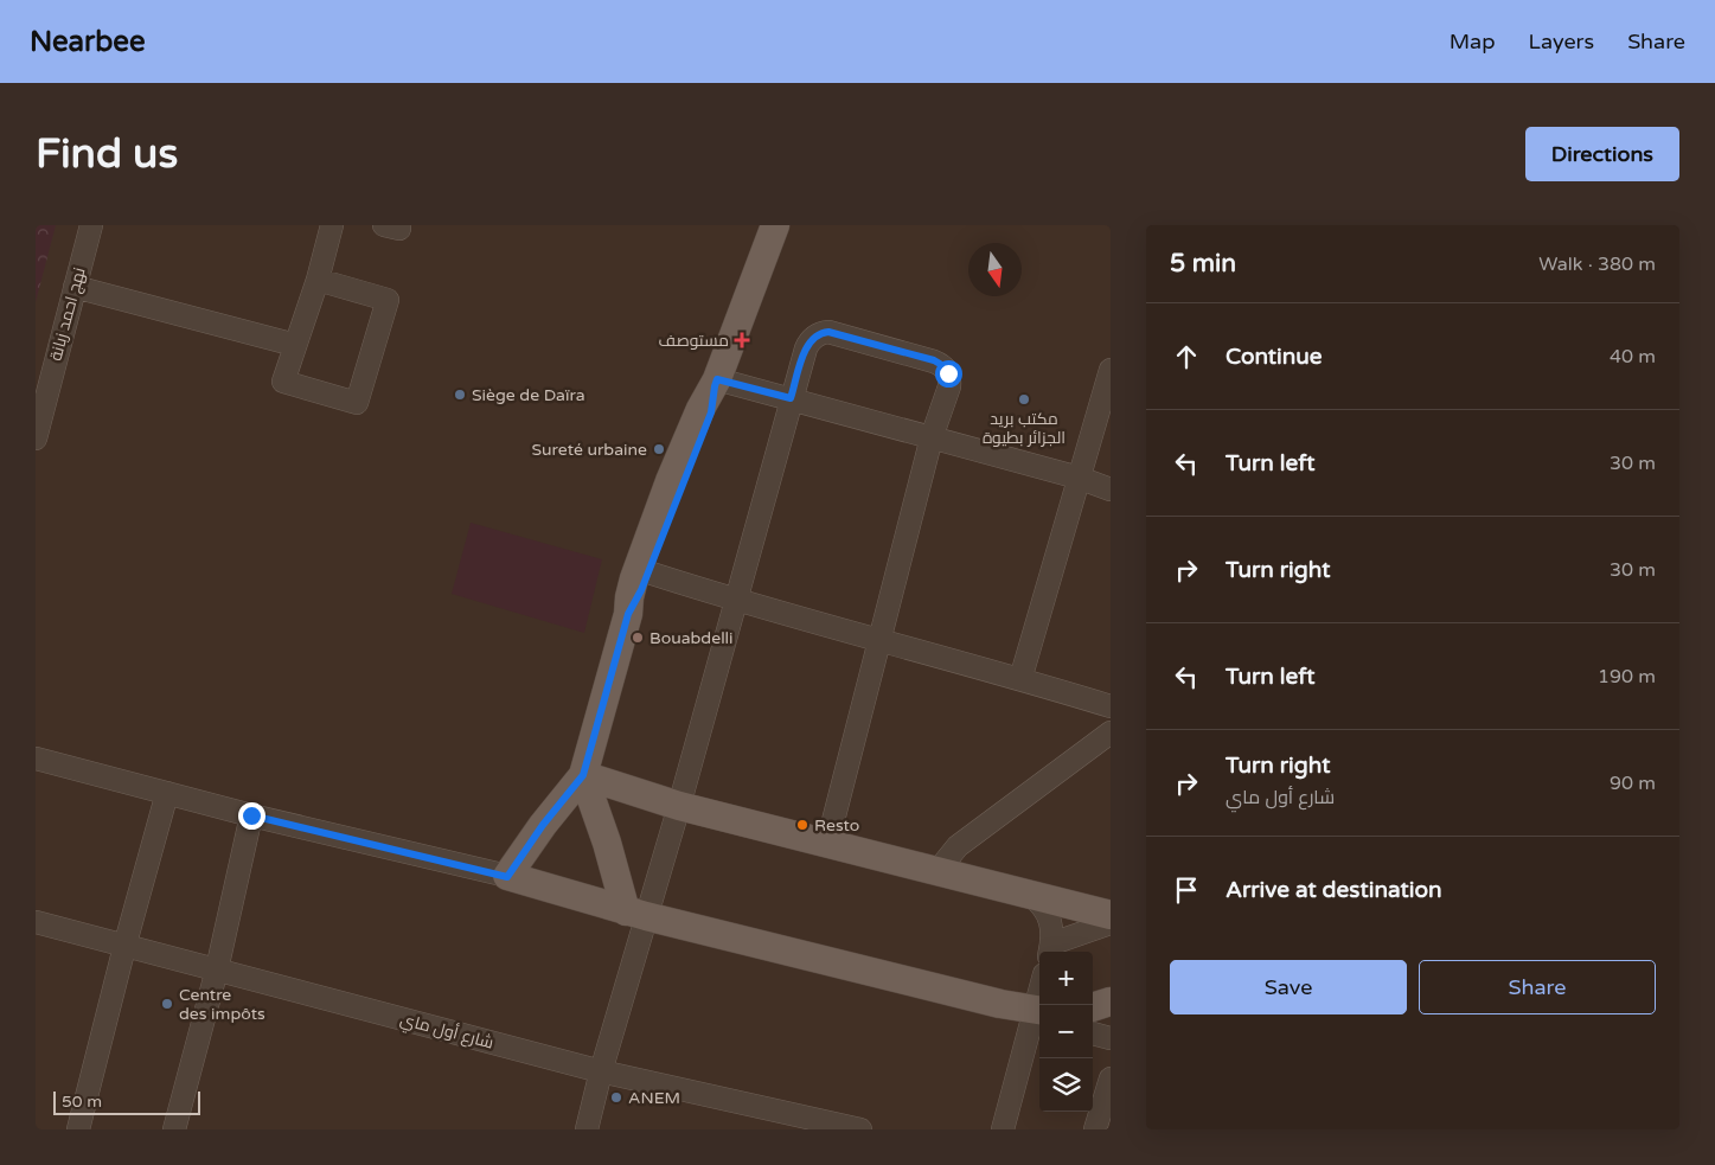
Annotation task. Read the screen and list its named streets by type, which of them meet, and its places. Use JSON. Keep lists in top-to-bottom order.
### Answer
{
  "streets": {
    "street": ["نهج احمد زبانة", "شارع أول ماي"]
  },
  "places": {
    "health": ["مستوصف"],
    "other": [
      "Siège de Daïra",
      "مكتب بريد الجزائر بطيوة",
      "Sureté urbaine",
      "Bouabdelli",
      "Resto",
      "Centre des impôts",
      "ANEM"
    ]
  },
  "scale_bar": "50 m",
  "north": "bottom",
  "page": {
    "header": "Nearbee",
    "nav": ["Map", "Layers", "Share"],
    "buttons": [
      "Directions",
      ["Save", "Share"]
    ],
    "title": "Find us",
    "heading": ["5 min", "Walk · 380 m"],
    "list": [
      ["Continue", "40 m"],
      ["Turn left", "30 m"],
      ["Turn right", "30 m"],
      ["Turn left", "190 m"],
      ["Turn right", "شارع أول ماي", "90 m"],
      "Arrive at destination"
    ],
    "map_buttons": ["+", "−"],
    "scale": "50 m"
  }
}
